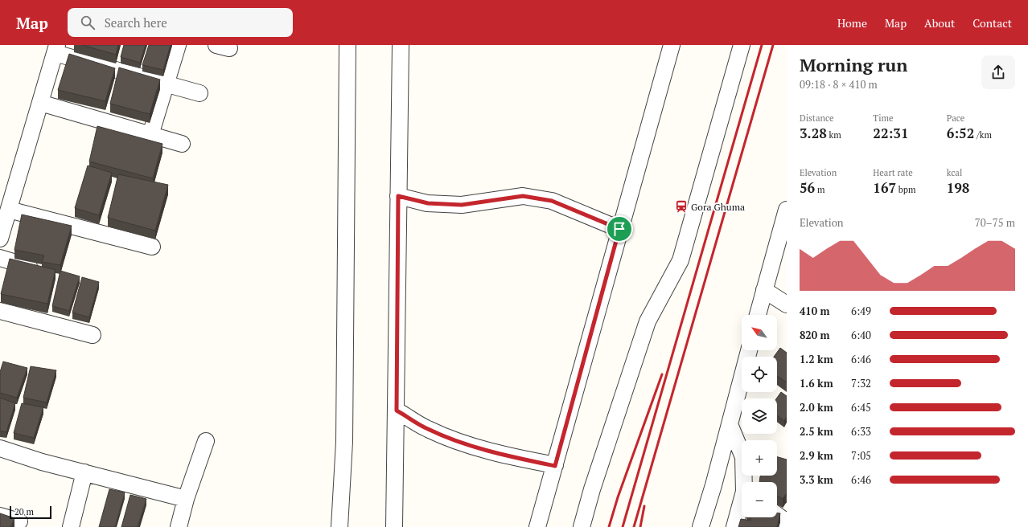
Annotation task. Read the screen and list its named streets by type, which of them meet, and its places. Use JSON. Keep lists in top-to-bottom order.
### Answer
{
  "places": {
    "station": ["Gora Ghuma"]
  },
  "scale_bar": "20 m",
  "north": "top left",
  "page": {
    "header": "Map",
    "search": "Search here",
    "nav": [
      "Home",
      "Map",
      "About",
      "Contact"
    ],
    "heading": ["Morning run", "09:18 · 8 × 410 m"],
    "stats": [
      ["Distance", "3.28 km"],
      ["Time", "22:31"],
      ["Pace", "6:52 /km"],
      ["Elevation", "56 m"],
      ["Heart rate", "167 bpm"],
      ["kcal", "198"]
    ],
    "chart": ["Elevation", "70–75 m"],
    "list": [
      {
        "name": "410 m",
        "note": "6:49"
      },
      {
        "name": "820 m",
        "note": "6:40"
      },
      {
        "name": "1.2 km",
        "note": "6:46"
      },
      {
        "name": "1.6 km",
        "note": "7:32"
      },
      {
        "name": "2.0 km",
        "note": "6:45"
      },
      {
        "name": "2.5 km",
        "note": "6:33"
      },
      {
        "name": "2.9 km",
        "note": "7:05"
      },
      {
        "name": "3.3 km",
        "note": "6:46"
      }
    ],
    "map_buttons": ["+", "−"],
    "scale": "20 m"
  }
}
